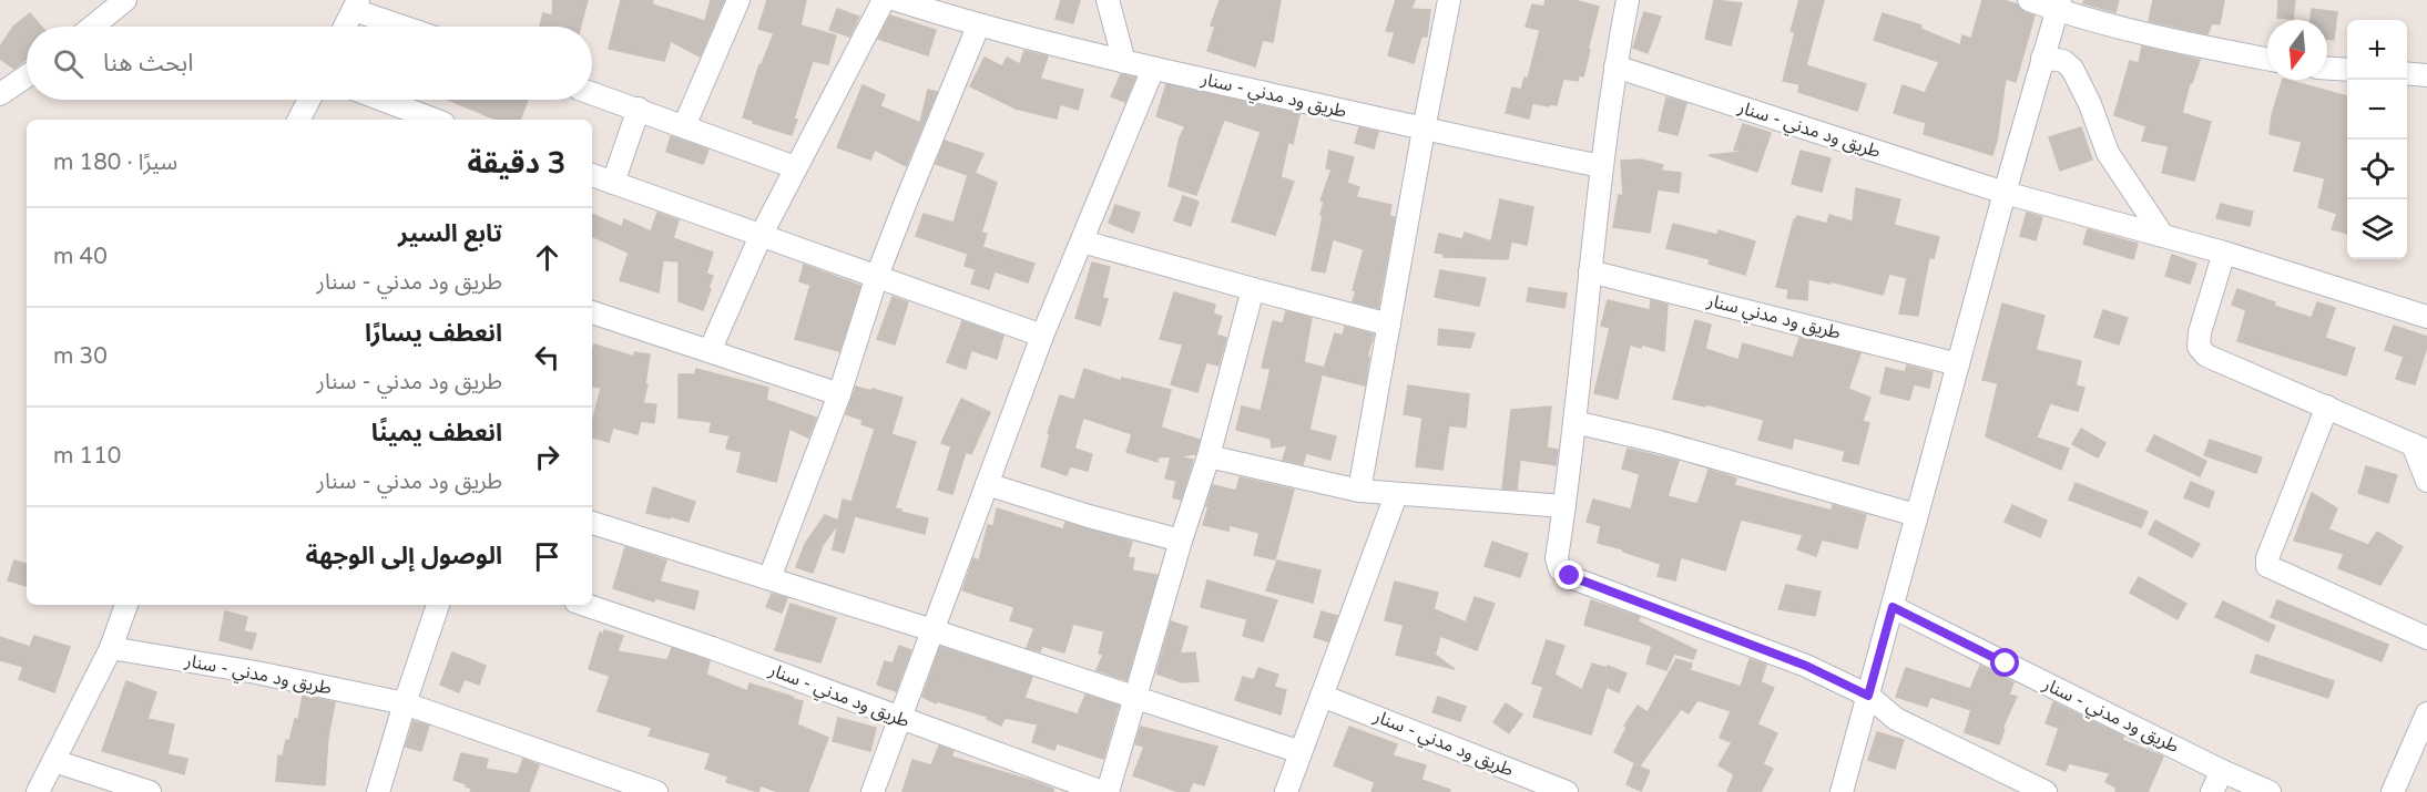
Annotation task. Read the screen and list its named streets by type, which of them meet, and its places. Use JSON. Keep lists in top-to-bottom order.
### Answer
{
  "streets": {
    "street": ["طريق ود مدني - سنار", "طريق ود مدني سنار"]
  },
  "north": "bottom",
  "page": {
    "map_buttons": ["+", "−"],
    "search": "ابحث هنا",
    "heading": ["3 دقيقة", "سيرًا · 180 m"],
    "list": [
      ["تابع السير", "طريق ود مدني - سنار", "40 m"],
      ["انعطف يسارًا", "طريق ود مدني - سنار", "30 m"],
      ["انعطف يمينًا", "طريق ود مدني - سنار", "110 m"],
      "الوصول إلى الوجهة"
    ]
  }
}
